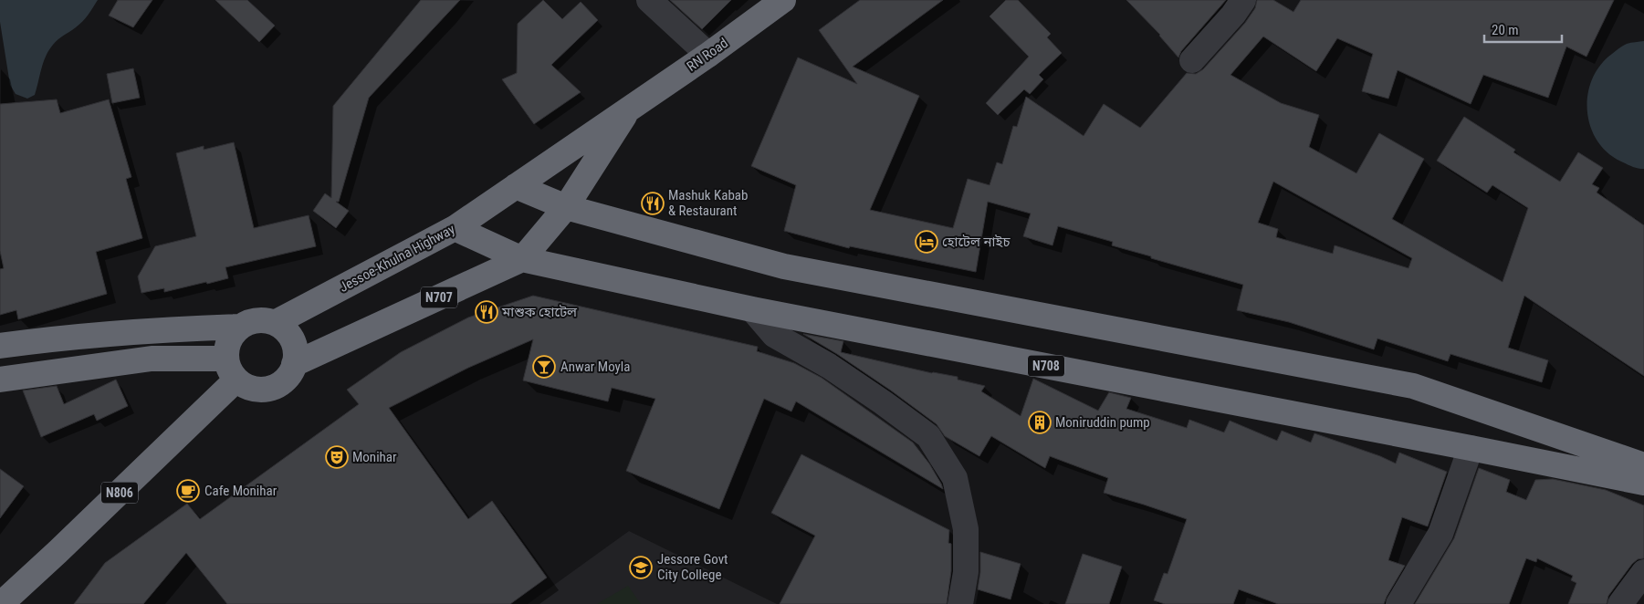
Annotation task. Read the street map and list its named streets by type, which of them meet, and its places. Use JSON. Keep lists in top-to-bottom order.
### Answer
{
  "streets": {
    "highway": [
      "RN Road",
      "Jessoe-Khulna Highway",
      "N707",
      "N708",
      "N806"
    ]
  },
  "crossings": [
    ["RN Road", "Jessoe-Khulna Highway"],
    ["RN Road", "N707"],
    ["Jessoe-Khulna Highway", "N707"],
    ["Jessoe-Khulna Highway", "N708"],
    ["Jessoe-Khulna Highway", "N806"],
    ["N707", "N708"],
    ["N707", "N806"]
  ],
  "places": {
    "restaurant": ["Mashuk Kabab & Restaurant", "মাশুক হোটেল"],
    "hotel": ["হোটেল নাইচ"],
    "bar": ["Anwar Moyla"],
    "building": ["Moniruddin pump"],
    "theatre": ["Monihar"],
    "cafe": ["Cafe Monihar"],
    "school or university": ["Jessore Govt City College"]
  },
  "scale_bar": "20 m"
}
